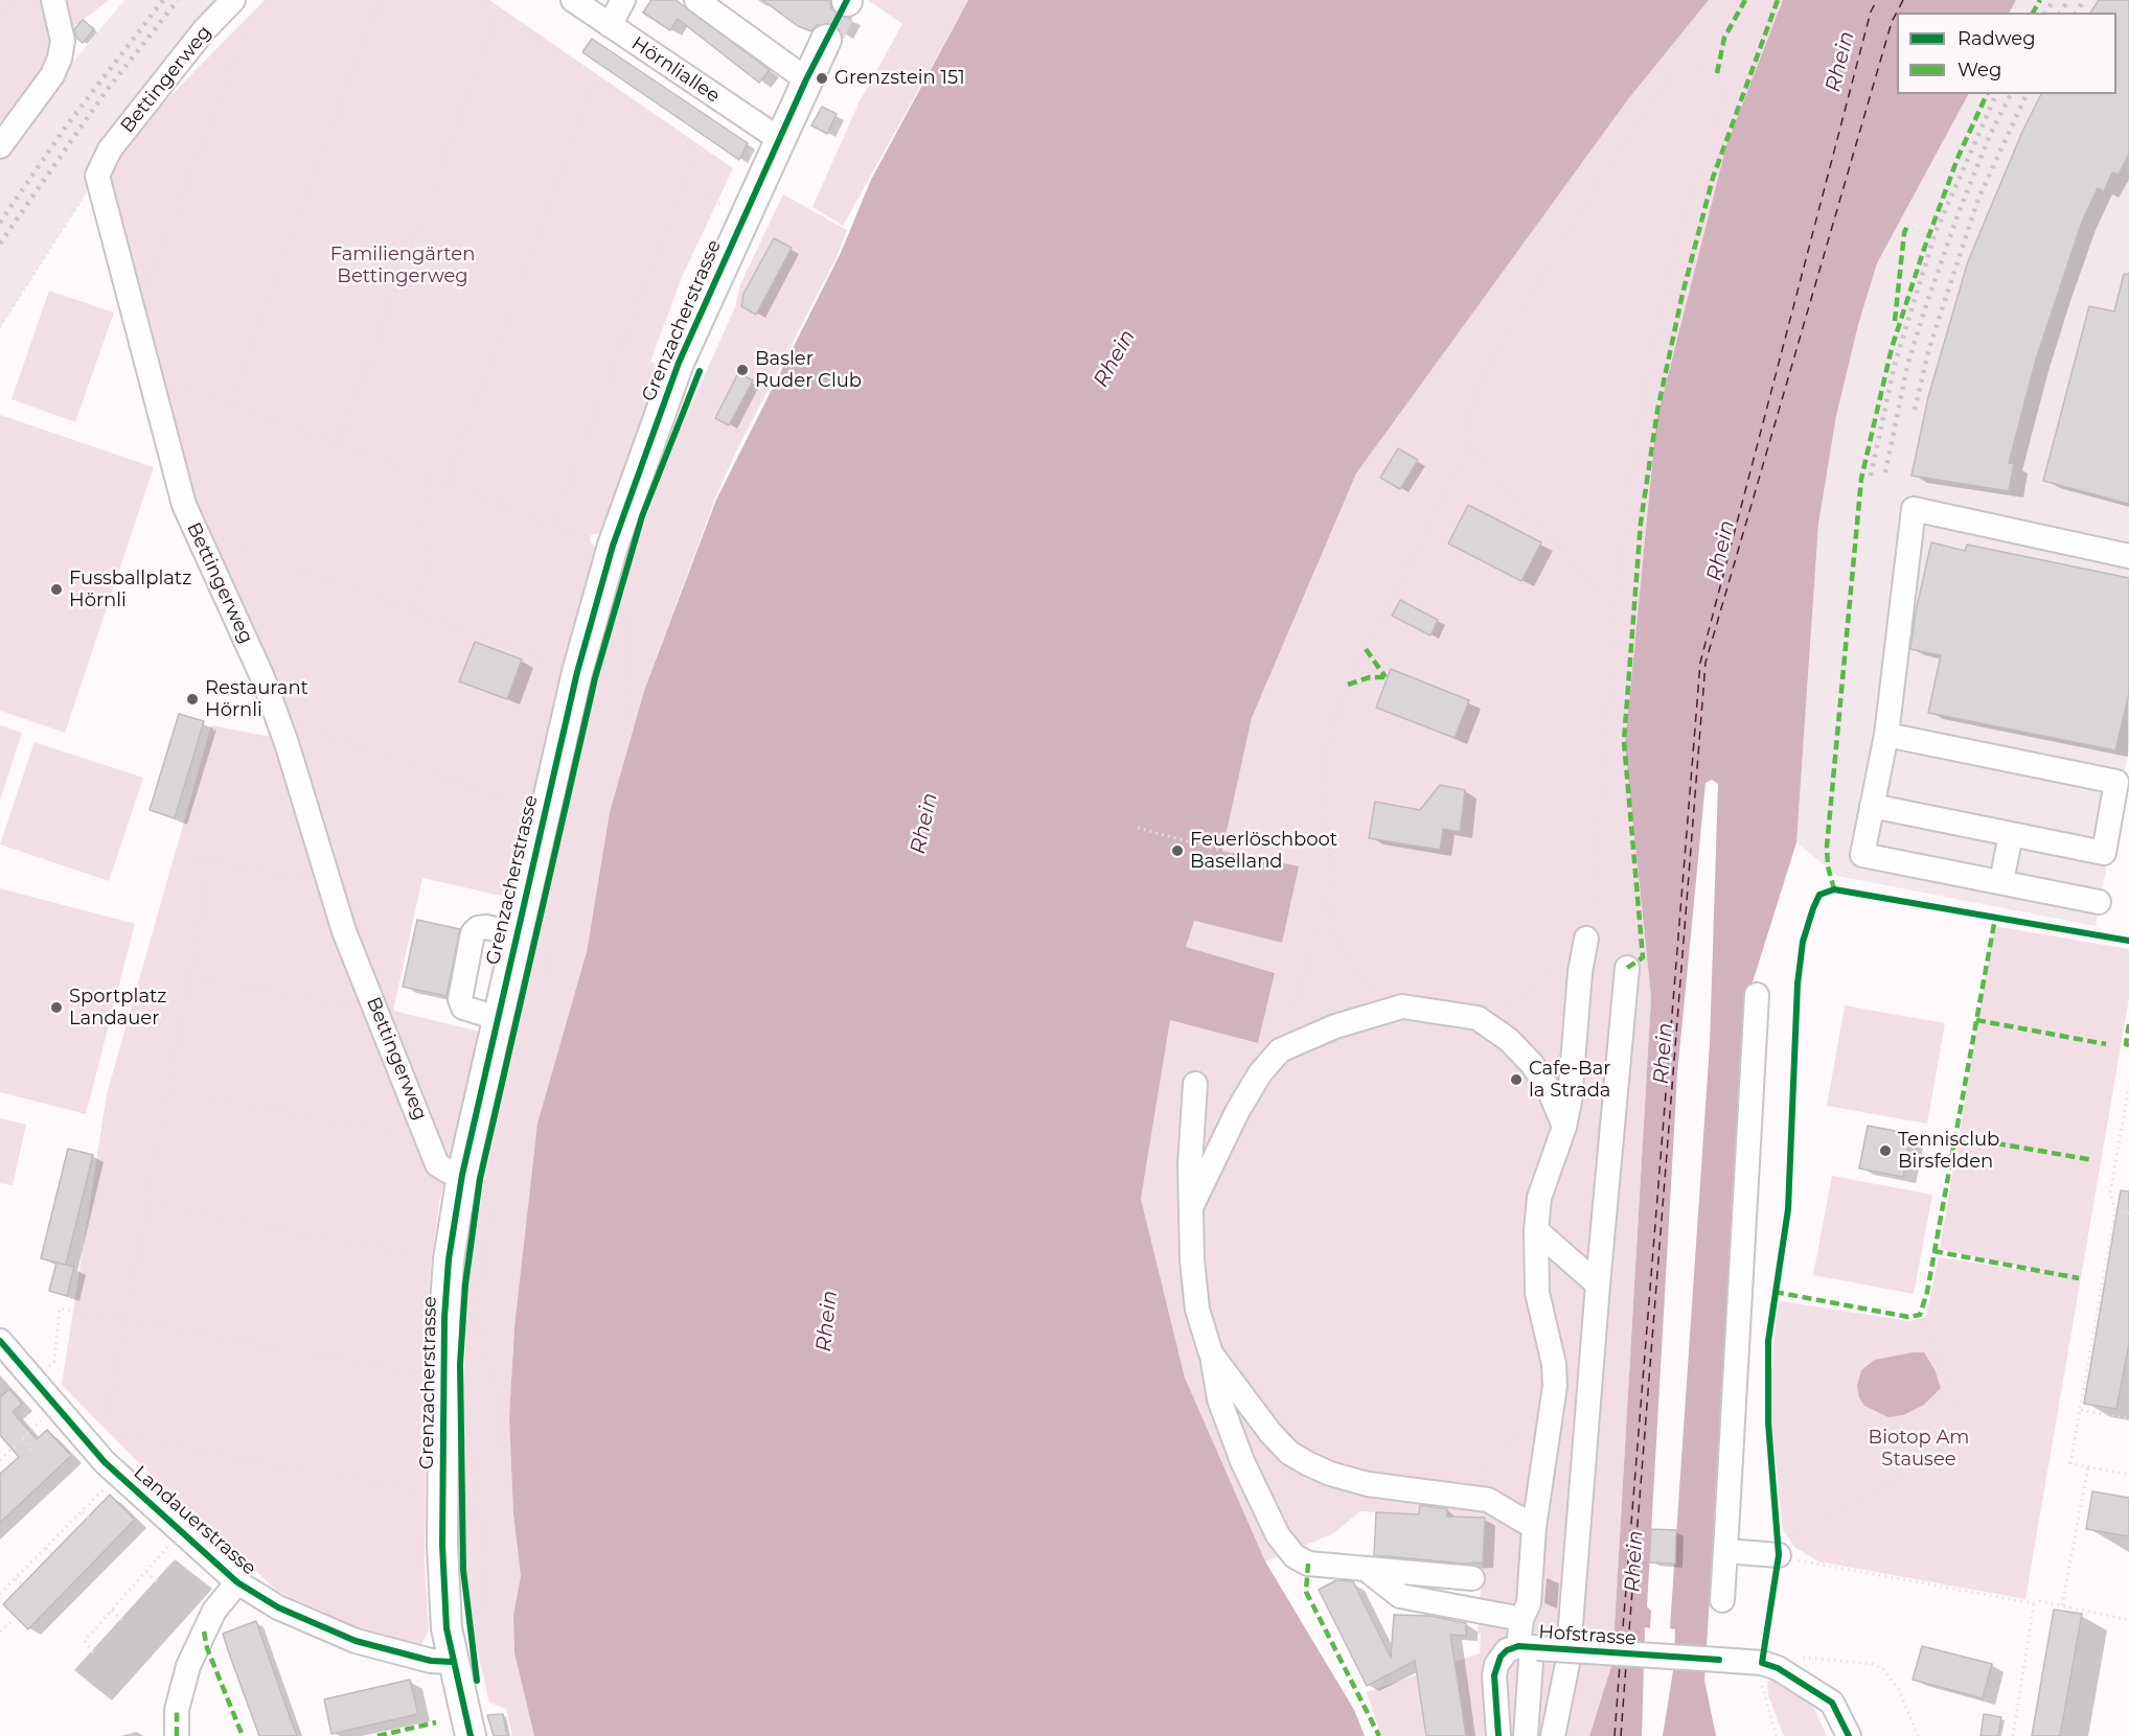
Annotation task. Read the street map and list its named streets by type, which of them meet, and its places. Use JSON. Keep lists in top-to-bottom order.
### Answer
{
  "streets": {
    "main road": ["Grenzacherstrasse"],
    "street": [
      "Hörnliallee",
      "Bettingerweg",
      "Landauerstrasse",
      "Hofstrasse"
    ]
  },
  "crossings": [
    ["Hörnliallee", "Grenzacherstrasse"],
    ["Bettingerweg", "Grenzacherstrasse"],
    ["Grenzacherstrasse", "Landauerstrasse"]
  ],
  "water": ["Rhein"],
  "parks": ["Familiengärten Bettingerweg", "Biotop Am Stausee"],
  "places": [
    "Grenzstein 151",
    "Basler Ruder Club",
    "Fussballplatz Hörnli",
    "Restaurant Hörnli",
    "Feuerlöschboot Baselland",
    "Sportplatz Landauer",
    "Cafe-Bar la Strada",
    "Tennisclub Birsfelden"
  ],
  "legend": ["Radweg", "Weg"]
}
